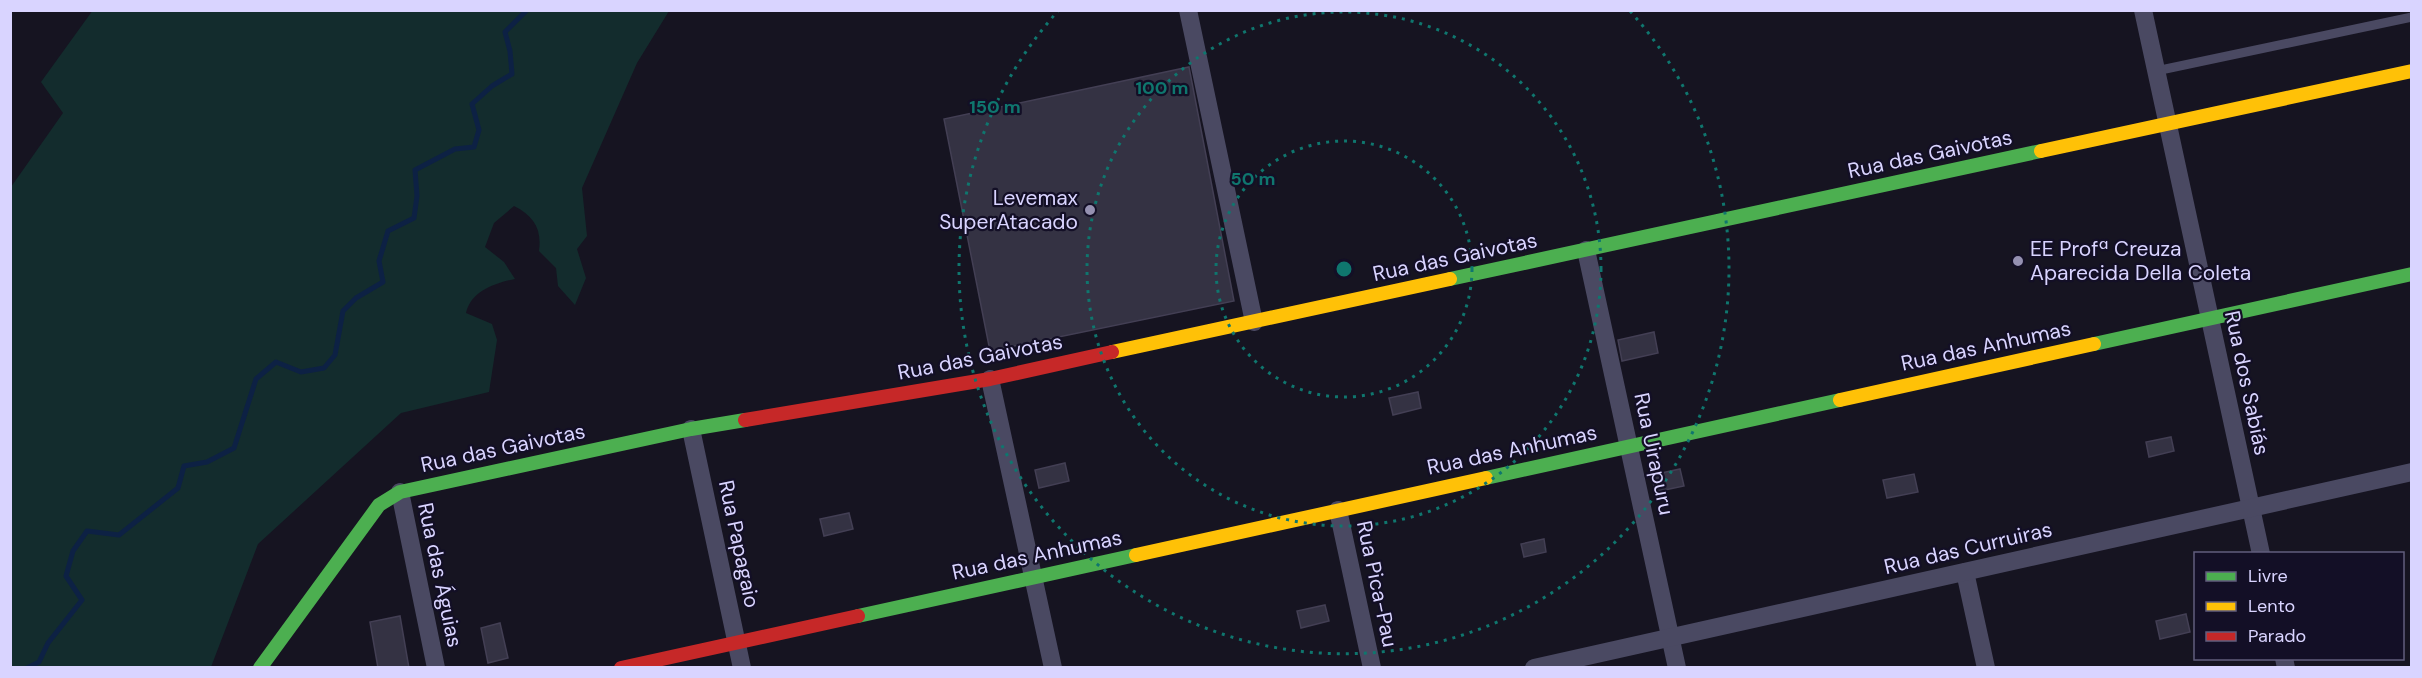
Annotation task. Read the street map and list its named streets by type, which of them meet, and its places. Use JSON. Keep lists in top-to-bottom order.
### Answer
{
  "streets": {
    "street": [
      "Rua das Gaivotas",
      "Rua das Anhumas",
      "Rua dos Sabiás",
      "Rua Uirapuru",
      "Rua Papagaio",
      "Rua das Curruiras",
      "Rua das Águias",
      "Rua Pica-Pau"
    ]
  },
  "crossings": [
    ["Rua das Gaivotas", "Rua dos Sabiás"],
    ["Rua das Gaivotas", "Rua Uirapuru"],
    ["Rua das Gaivotas", "Rua Papagaio"],
    ["Rua das Gaivotas", "Rua das Águias"],
    ["Rua das Anhumas", "Rua dos Sabiás"],
    ["Rua das Anhumas", "Rua Uirapuru"],
    ["Rua das Anhumas", "Rua Papagaio"],
    ["Rua das Anhumas", "Rua Pica-Pau"],
    ["Rua dos Sabiás", "Rua das Curruiras"],
    ["Rua Uirapuru", "Rua das Curruiras"]
  ],
  "places": ["Levemax SuperAtacado", "EE Profª Creuza Aparecida Della Coleta"],
  "legend": ["Livre", "Lento", "Parado"],
  "rings": ["100 m", "150 m", "50 m"]
}
